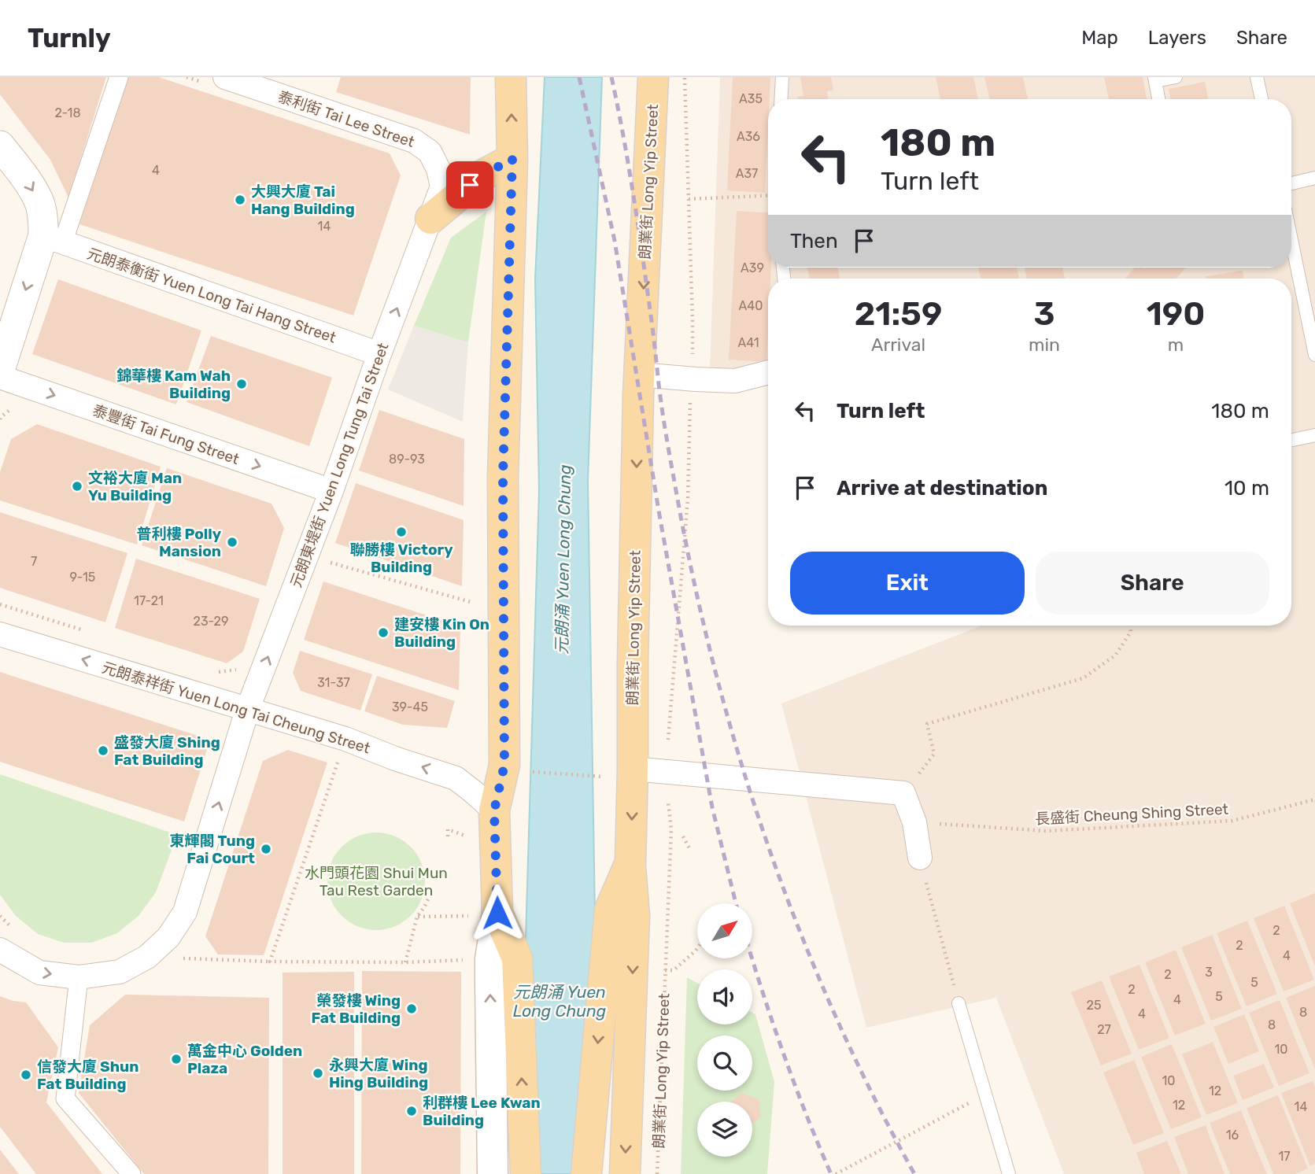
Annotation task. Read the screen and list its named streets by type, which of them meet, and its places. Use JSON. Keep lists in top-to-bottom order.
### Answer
{
  "streets": {
    "main road": ["朗業街 Long Yip Street"],
    "street": [
      "泰利街 Tai Lee Street",
      "元朗泰衡街 Yuen Long Tai Hang Street",
      "泰豐街 Tai Fung Street",
      "元朗東堤街 Yuen Long Tung Tai Street",
      "元朗泰祥街 Yuen Long Tai Cheung Street"
    ],
    "path": ["長盛街 Cheung Shing Street"]
  },
  "crossings": [
    ["泰利街 Tai Lee Street", "元朗東堤街 Yuen Long Tung Tai Street"],
    ["元朗泰衡街 Yuen Long Tai Hang Street", "元朗東堤街 Yuen Long Tung Tai Street"],
    ["泰豐街 Tai Fung Street", "元朗東堤街 Yuen Long Tung Tai Street"],
    ["元朗東堤街 Yuen Long Tung Tai Street", "元朗泰祥街 Yuen Long Tai Cheung Street"]
  ],
  "one_way": ["泰豐街 Tai Fung Street", "元朗東堤街 Yuen Long Tung Tai Street", "元朗泰祥街 Yuen Long Tai Cheung Street"],
  "water": ["元朗涌 Yuen Long Chung"],
  "parks": ["水門頭花園 Shui Mun Tau Rest Garden"],
  "places": [
    "大興大廈 Tai Hang Building",
    "錦華樓 Kam Wah Building",
    "文裕大廈 Man Yu Building",
    "聯勝樓 Victory Building",
    "普利樓 Polly Mansion",
    "建安樓 Kin On Building",
    "盛發大廈 Shing Fat Building",
    "東輝閣 Tung Fai Court",
    "榮發樓 Wing Fat Building",
    "萬金中心 Golden Plaza",
    "永興大廈 Wing Hing Building",
    "信發大廈 Shun Fat Building",
    "利群樓 Lee Kwan Building"
  ],
  "house_numbers": [
    "A35",
    "2-18",
    "A36",
    "4",
    "A37",
    "14",
    "A39",
    "A40",
    "A41",
    "89-93",
    "7",
    "9-15",
    "17-21",
    "23-29",
    "31-37",
    "39-45",
    "2",
    "2",
    "4",
    "3",
    "2",
    "5",
    "2",
    "5",
    "4",
    "25",
    "8",
    "4",
    "8",
    "27",
    "10",
    "10",
    "12",
    "12",
    "14",
    "16",
    "17"
  ],
  "north": "top right",
  "page": {
    "header": "Turnly",
    "nav": ["Map", "Layers", "Share"],
    "turn": ["180 m", "Turn left"],
    "then": "Then",
    "eta": [
      "21:59",
      "Arrival",
      "3",
      "min",
      "190",
      "m"
    ],
    "list": [
      {
        "name": "Turn left",
        "value": "180 m"
      },
      {
        "name": "Arrive at destination",
        "value": "10 m"
      }
    ],
    "buttons": ["Exit", "Share"]
  }
}
